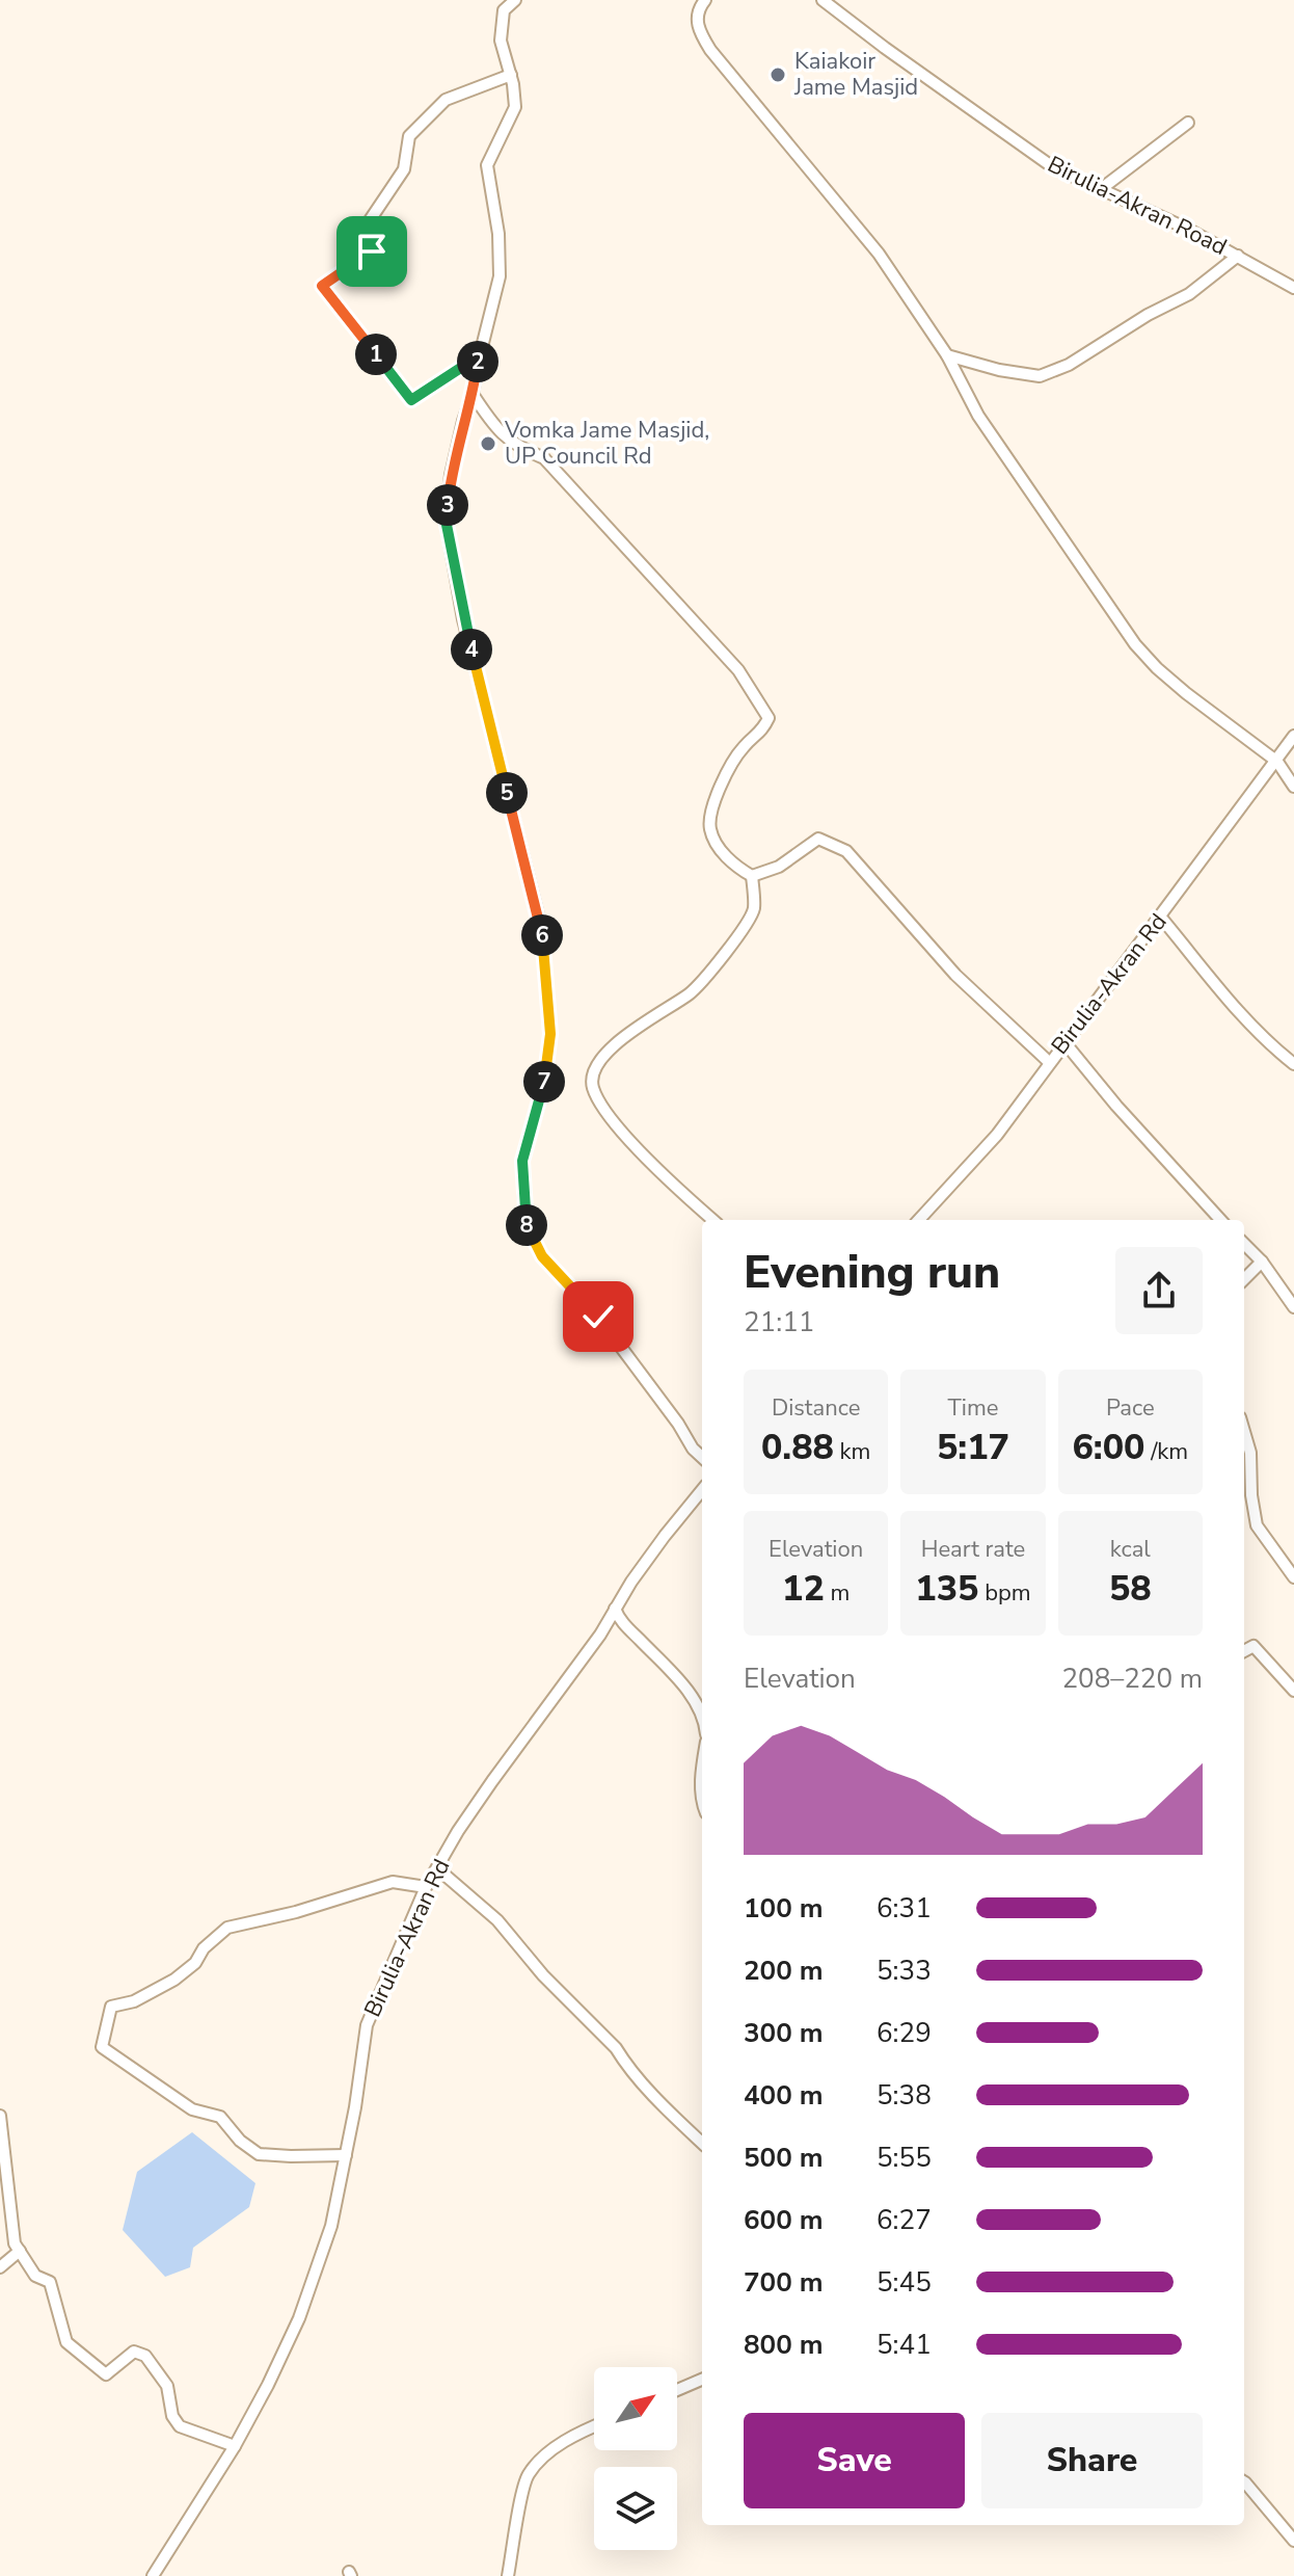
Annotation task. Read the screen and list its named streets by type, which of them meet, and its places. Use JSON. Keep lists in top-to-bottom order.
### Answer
{
  "streets": {
    "street": ["Birulia-Akran Road", "Birulia-Akran Rd"]
  },
  "places": ["Kaiakoir Jame Masjid", "Vomka Jame Masjid, UP Council Rd"],
  "north": "top right",
  "page": {
    "pins": [
      "1",
      "2",
      "3",
      "4",
      "5",
      "6",
      "7",
      "8"
    ],
    "heading": ["Evening run", "21:11"],
    "stats": [
      ["Distance", "0.88 km"],
      ["Time", "5:17"],
      ["Pace", "6:00 /km"],
      ["Elevation", "12 m"],
      ["Heart rate", "135 bpm"],
      ["kcal", "58"]
    ],
    "chart": ["Elevation", "208–220 m"],
    "list": [
      {
        "name": "100 m",
        "note": "6:31"
      },
      {
        "name": "200 m",
        "note": "5:33"
      },
      {
        "name": "300 m",
        "note": "6:29"
      },
      {
        "name": "400 m",
        "note": "5:38"
      },
      {
        "name": "500 m",
        "note": "5:55"
      },
      {
        "name": "600 m",
        "note": "6:27"
      },
      {
        "name": "700 m",
        "note": "5:45"
      },
      {
        "name": "800 m",
        "note": "5:41"
      }
    ],
    "buttons": ["Save", "Share"]
  }
}
